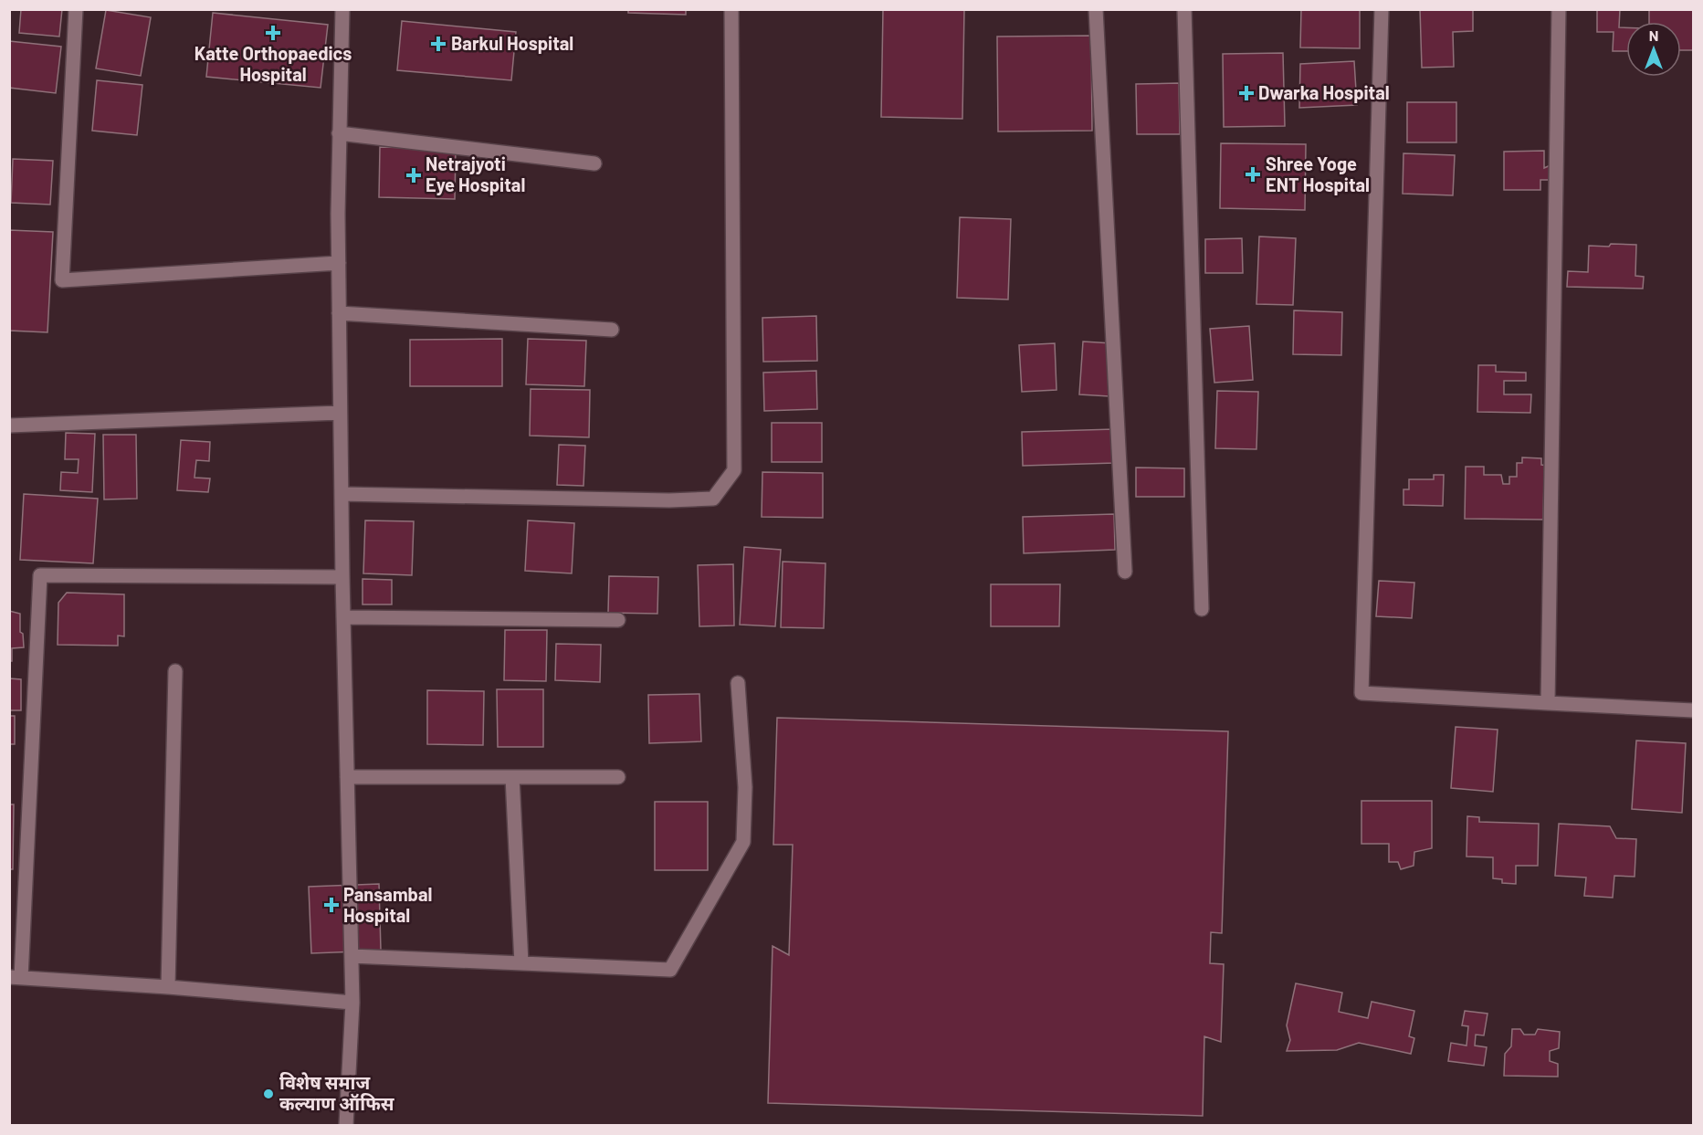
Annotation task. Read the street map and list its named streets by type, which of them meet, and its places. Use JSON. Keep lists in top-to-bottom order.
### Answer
{
  "places": {
    "health": [
      "Katte Orthopaedics Hospital",
      "Barkul Hospital",
      "Dwarka Hospital",
      "Shree Yoge ENT Hospital",
      "Netrajyoti Eye Hospital",
      "Pansambal Hospital"
    ],
    "other": ["विशेष समाज कल्याण ऑफिस"]
  },
  "north": "top"
}
